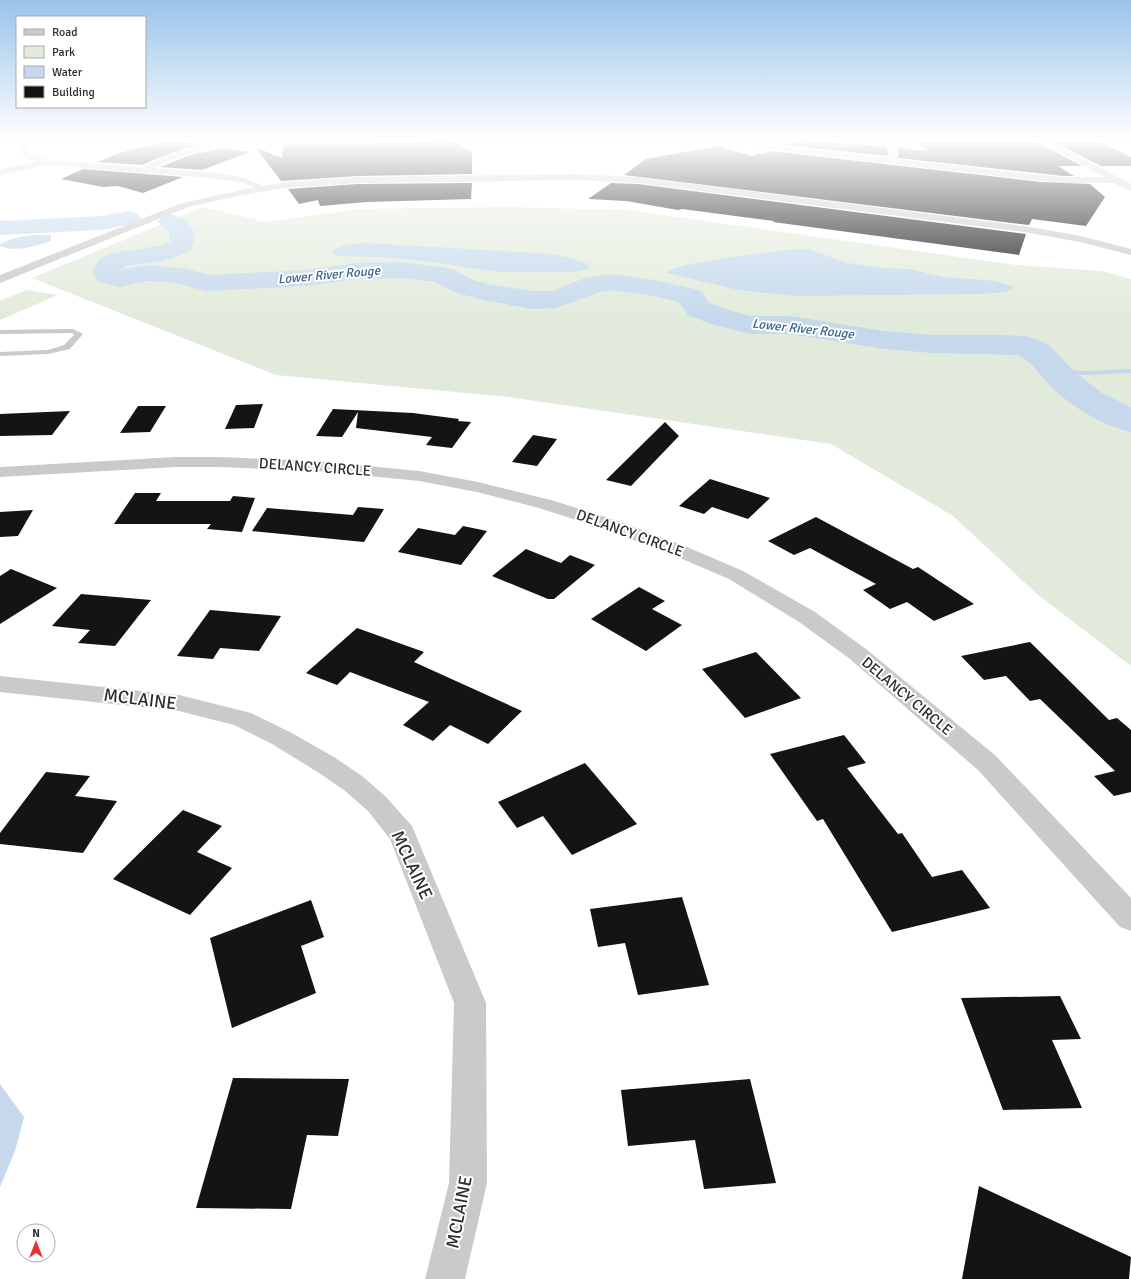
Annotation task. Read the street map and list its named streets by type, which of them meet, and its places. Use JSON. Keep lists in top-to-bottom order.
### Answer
{
  "streets": {
    "street": ["DELANCY CIRCLE", "MCLAINE"]
  },
  "water": ["Lower River Rouge"],
  "legend": [
    "Road",
    "Park",
    "Water",
    "Building"
  ],
  "north": "top"
}
